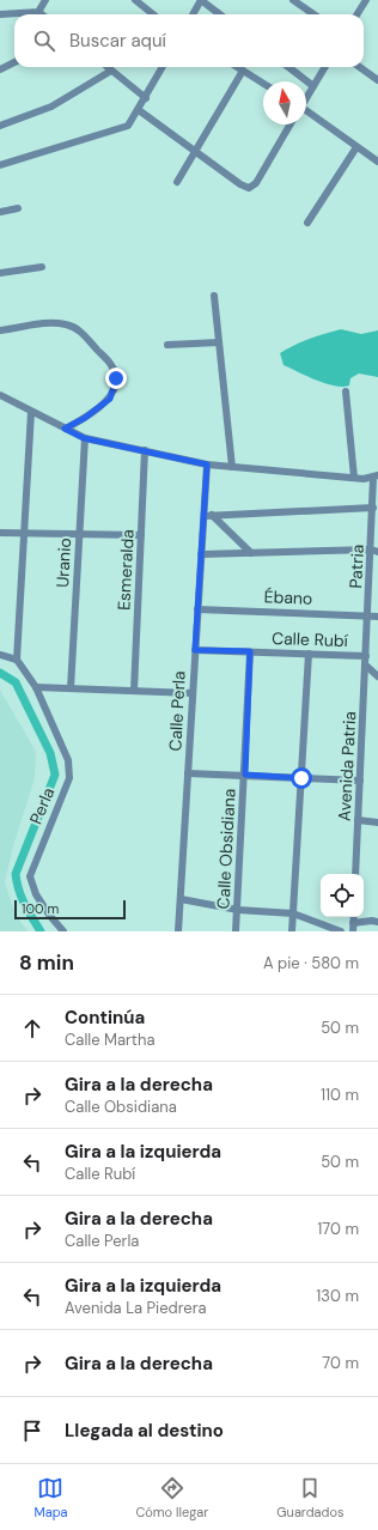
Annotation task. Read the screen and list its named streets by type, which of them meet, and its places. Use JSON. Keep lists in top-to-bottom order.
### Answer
{
  "streets": {
    "street": [
      "Uranio",
      "Patria",
      "Esmeralda",
      "Ébano",
      "Calle Rubí",
      "Calle Perla",
      "Avenida Patria",
      "Perla",
      "Calle Obsidiana"
    ]
  },
  "crossings": [
    ["Patria", "Ébano"],
    ["Patria", "Calle Rubí"],
    ["Patria", "Avenida Patria"],
    ["Ébano", "Calle Perla"],
    ["Calle Rubí", "Calle Perla"],
    ["Calle Rubí", "Avenida Patria"],
    ["Calle Rubí", "Calle Obsidiana"]
  ],
  "scale_bar": "100 m",
  "north": "top",
  "page": {
    "search": "Buscar aquí",
    "scale": "100 m",
    "heading": ["8 min", "A pie · 580 m"],
    "list": [
      ["Continúa", "Calle Martha", "50 m"],
      ["Gira a la derecha", "Calle Obsidiana", "110 m"],
      ["Gira a la izquierda", "Calle Rubí", "50 m"],
      ["Gira a la derecha", "Calle Perla", "170 m"],
      ["Gira a la izquierda", "Avenida La Piedrera", "130 m"],
      ["Gira a la derecha", "70 m"],
      "Llegada al destino"
    ],
    "nav": ["Mapa", "Cómo llegar", "Guardados"]
  }
}
